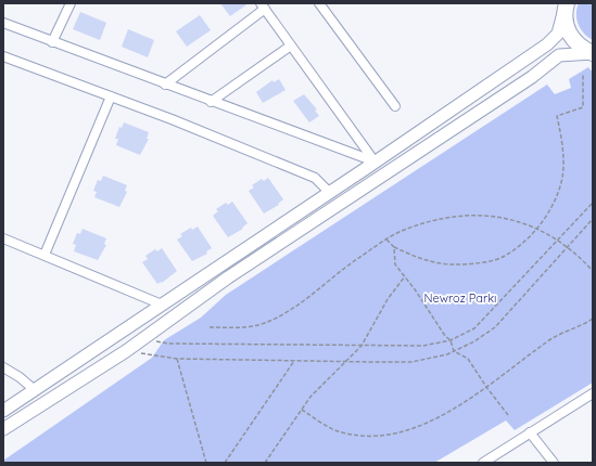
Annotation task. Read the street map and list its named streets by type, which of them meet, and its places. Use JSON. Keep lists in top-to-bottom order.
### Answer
{
  "parks": ["Newroz Parkı"]
}
